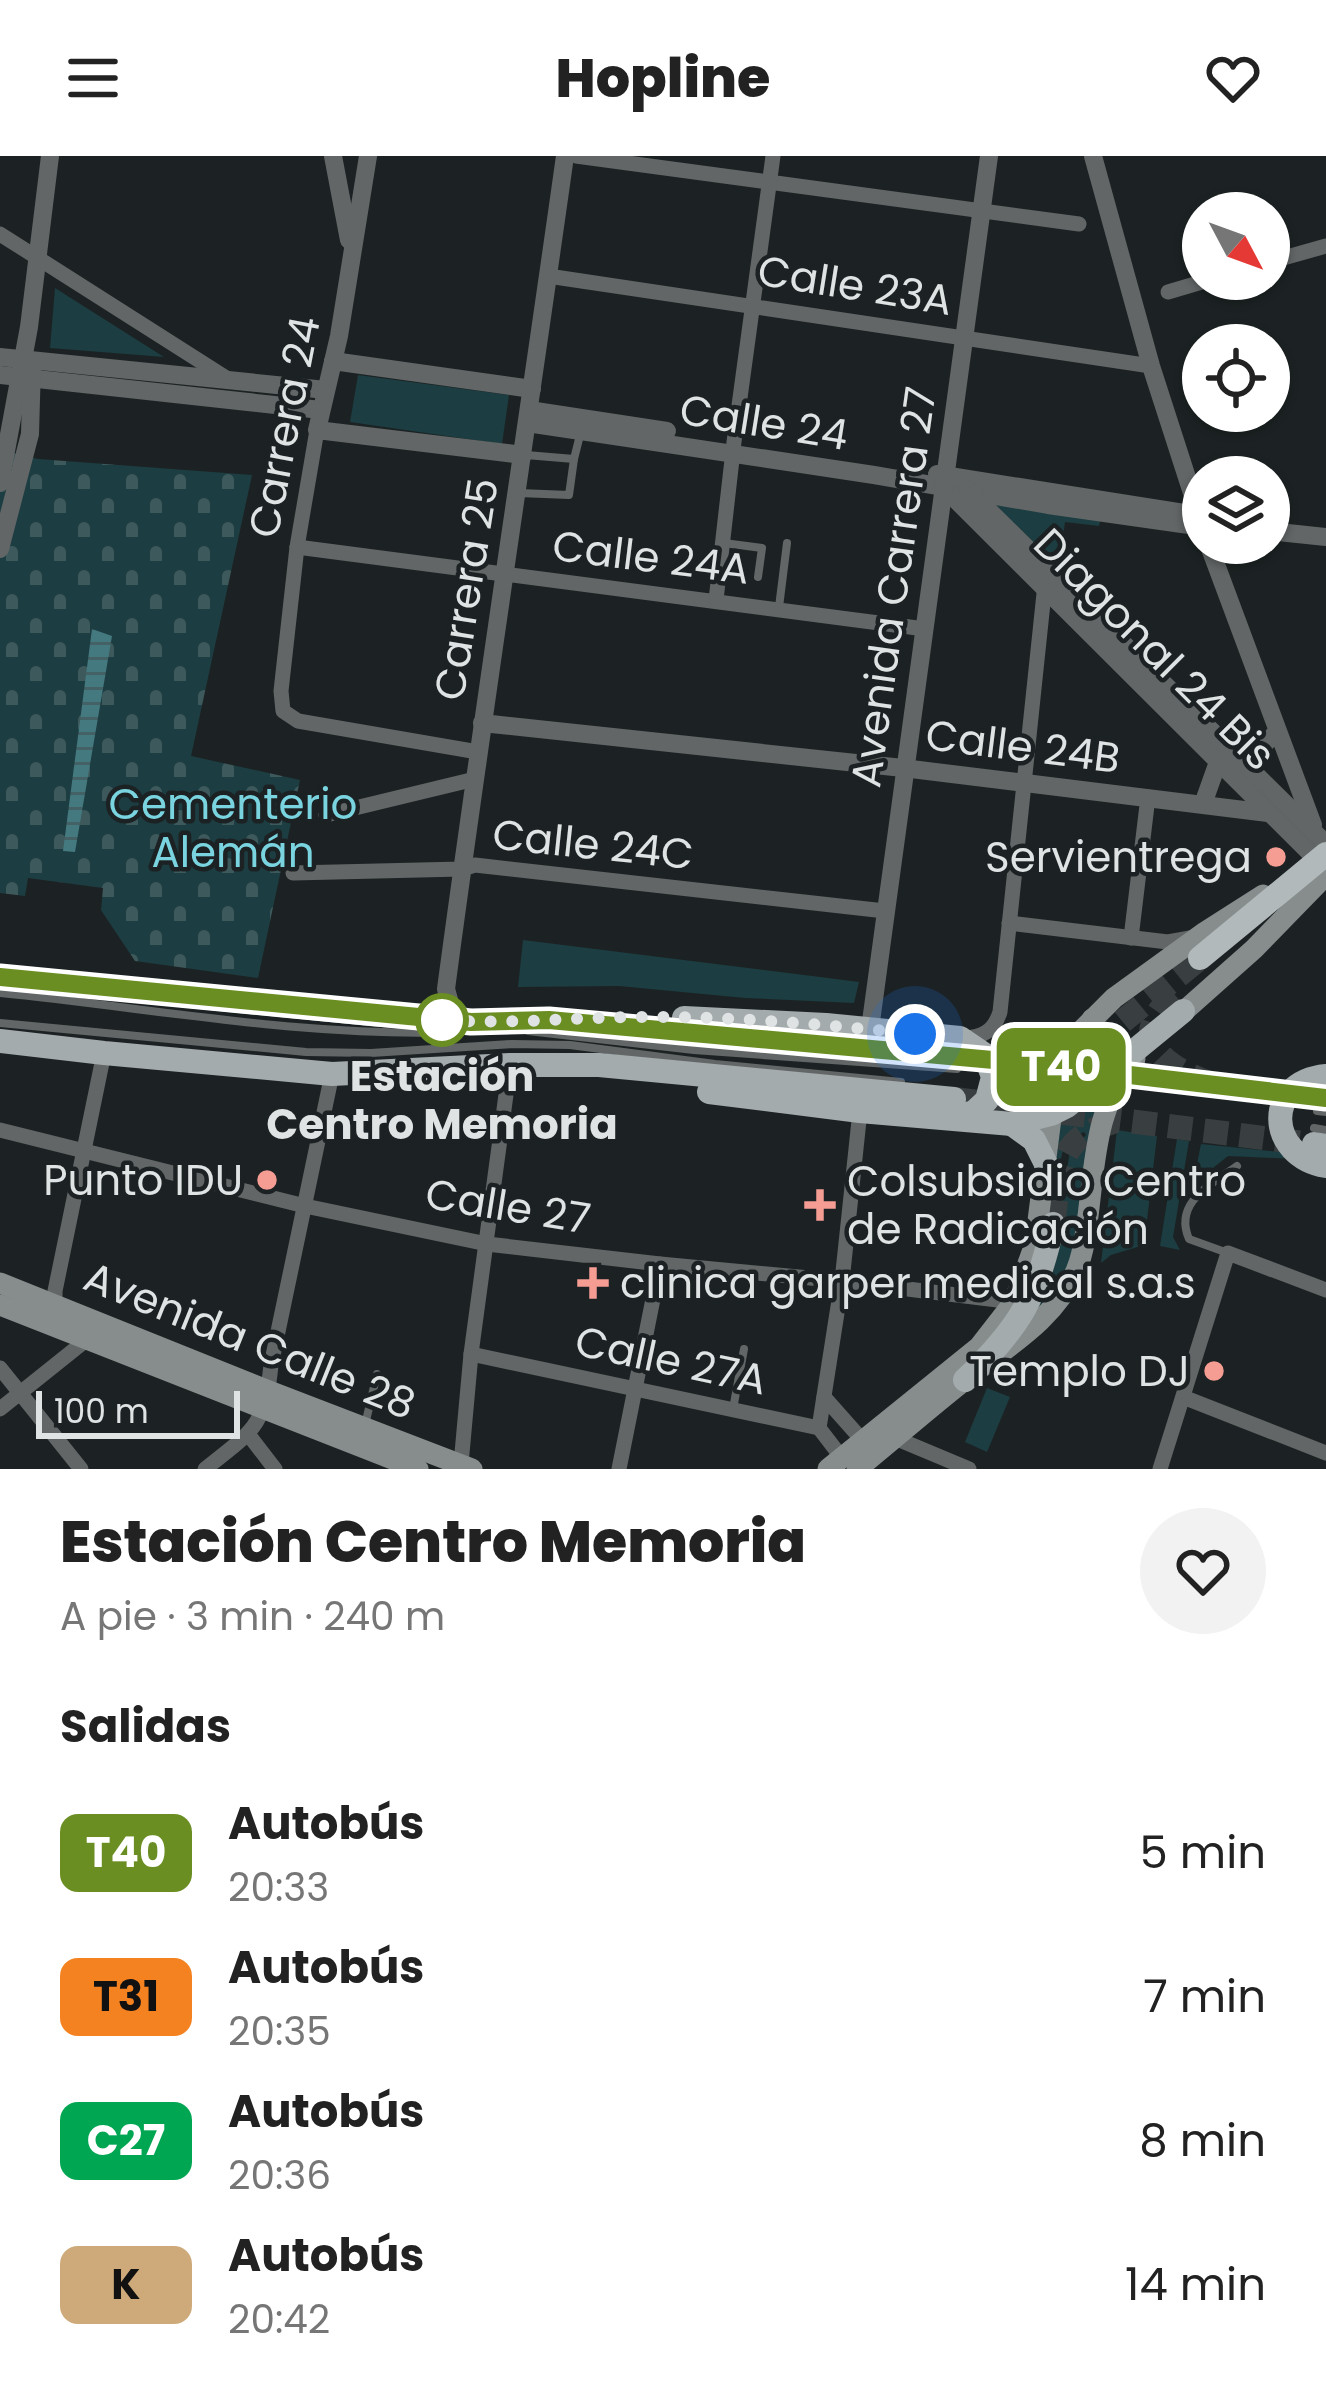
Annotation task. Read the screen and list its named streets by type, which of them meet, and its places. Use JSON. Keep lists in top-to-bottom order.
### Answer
{
  "streets": {
    "main road": ["Avenida Calle 28"],
    "street": [
      "Calle 23A",
      "Calle 24",
      "Carrera 24",
      "Calle 24A",
      "Avenida Carrera 27",
      "Carrera 25",
      "Diagonal 24 Bis",
      "Calle 24B",
      "Calle 24C",
      "Calle 27",
      "Calle 27A"
    ]
  },
  "crossings": [
    ["Calle 23A", "Avenida Carrera 27"],
    ["Calle 23A", "Carrera 25"],
    ["Calle 24", "Avenida Carrera 27"],
    ["Calle 24", "Carrera 25"],
    ["Calle 24", "Diagonal 24 Bis"],
    ["Carrera 24", "Calle 24A"],
    ["Carrera 24", "Carrera 25"],
    ["Calle 24A", "Avenida Carrera 27"],
    ["Calle 24A", "Carrera 25"],
    ["Avenida Carrera 27", "Diagonal 24 Bis"],
    ["Avenida Carrera 27", "Calle 24B"],
    ["Avenida Carrera 27", "Calle 24C"],
    ["Carrera 25", "Calle 24B"],
    ["Carrera 25", "Calle 24C"],
    ["Diagonal 24 Bis", "Calle 24B"]
  ],
  "parks": ["Cementerio Alemán"],
  "places": {
    "other": [
      "Servientrega",
      "Estación Centro Memoria",
      "Punto IDU",
      "Templo DJ"
    ],
    "health": ["Colsubsidio Centro de Radicación", "clinica garper medical s.a.s"]
  },
  "lines": ["bus line T40"],
  "scale_bar": "100 m",
  "north": "bottom right",
  "page": {
    "header": "Hopline",
    "on_map": "T40",
    "scale": "100 m",
    "heading": [
      ["Estación Centro Memoria", "A pie · 3 min · 240 m"],
      "Salidas"
    ],
    "list": [
      {
        "mark": "T40",
        "name": "Autobús",
        "note": "20:33",
        "value": "5 min"
      },
      {
        "mark": "T31",
        "name": "Autobús",
        "note": "20:35",
        "value": "7 min"
      },
      {
        "mark": "C27",
        "name": "Autobús",
        "note": "20:36",
        "value": "8 min"
      },
      {
        "mark": "K",
        "name": "Autobús",
        "note": "20:42",
        "value": "14 min"
      }
    ]
  }
}
